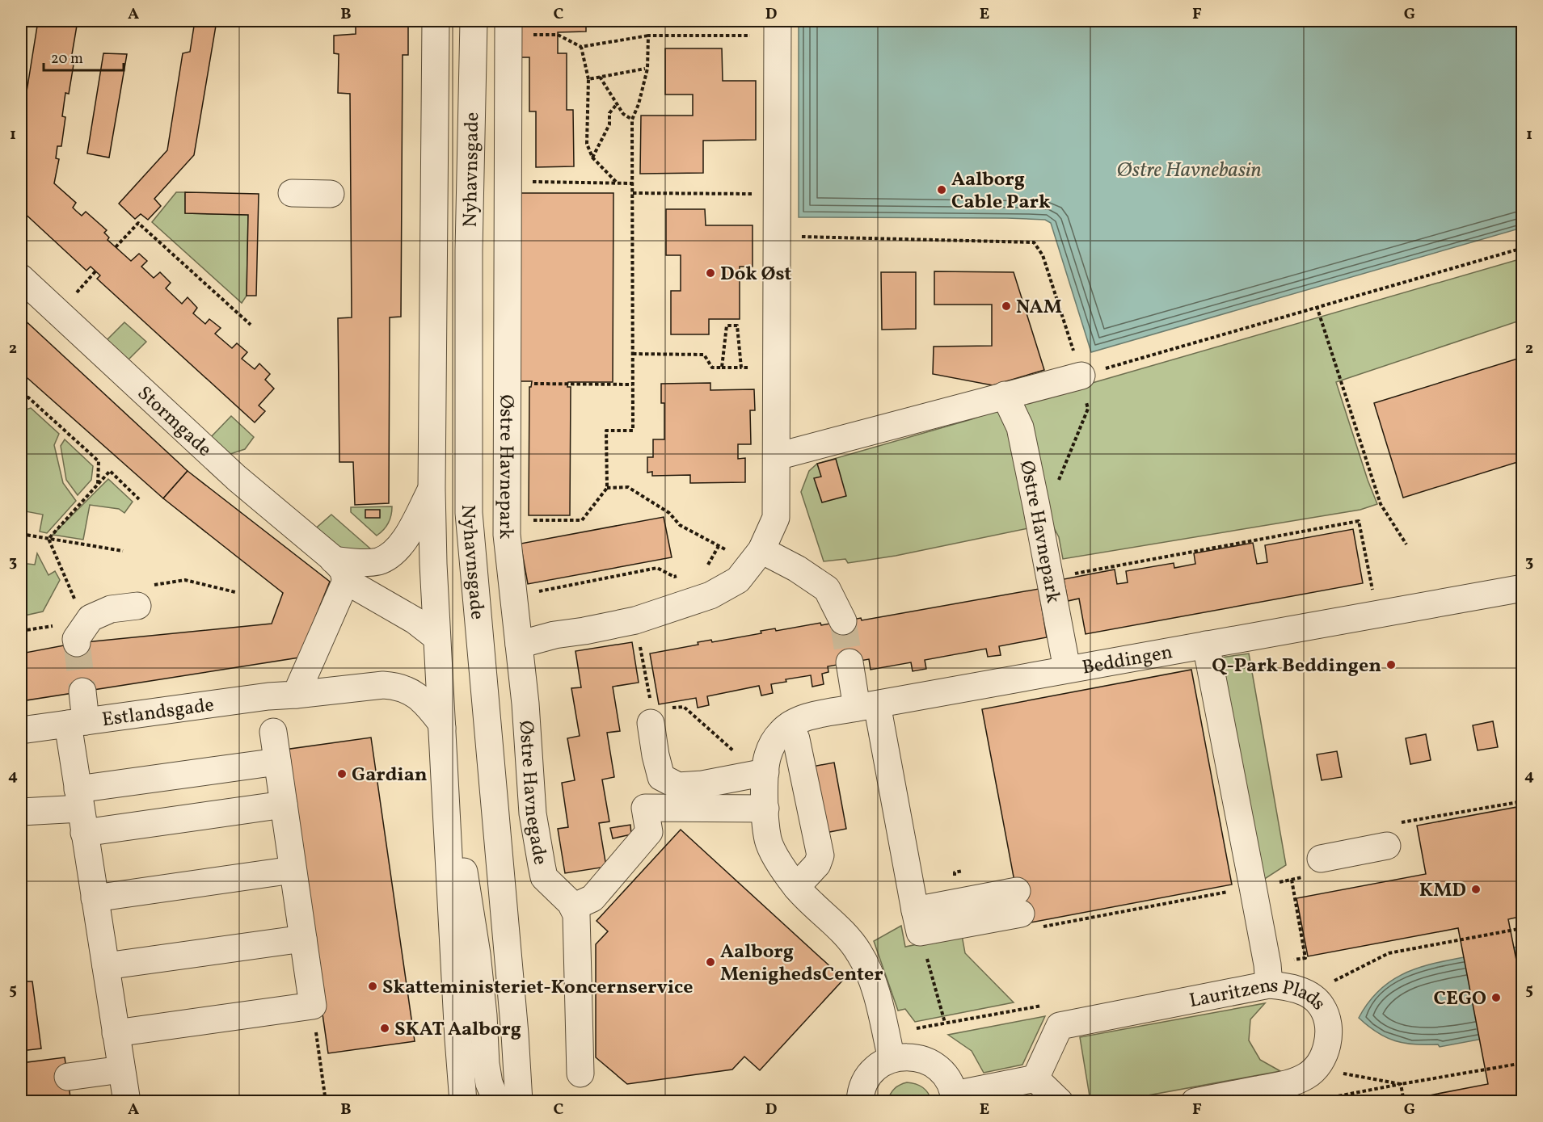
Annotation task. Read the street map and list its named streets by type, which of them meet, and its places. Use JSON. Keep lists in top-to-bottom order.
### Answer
{
  "streets": {
    "street": [
      "Nyhavnsgade",
      "Stormgade",
      "Østre Havnepark",
      "Beddingen",
      "Estlandsgade",
      "Østre Havnegade",
      "Lauritzens Plads"
    ]
  },
  "crossings": [
    ["Nyhavnsgade", "Stormgade"],
    ["Nyhavnsgade", "Estlandsgade"],
    ["Østre Havnepark", "Beddingen"],
    ["Østre Havnepark", "Østre Havnegade"]
  ],
  "water": ["Østre Havnebasin"],
  "places": [
    "Aalborg Cable Park",
    "Dok Øst",
    "NAM",
    "Q-Park Beddingen",
    "Gardian",
    "KMD",
    "Aalborg MenighedsCenter",
    "Skatteministeriet-Koncernservice",
    "CEGO",
    "SKAT Aalborg"
  ],
  "scale_bar": "20 m",
  "grid": {
    "columns": [
      "A",
      "B",
      "C",
      "D",
      "E",
      "F",
      "G"
    ],
    "rows": [
      "1",
      "2",
      "3",
      "4",
      "5"
    ]
  }
}
